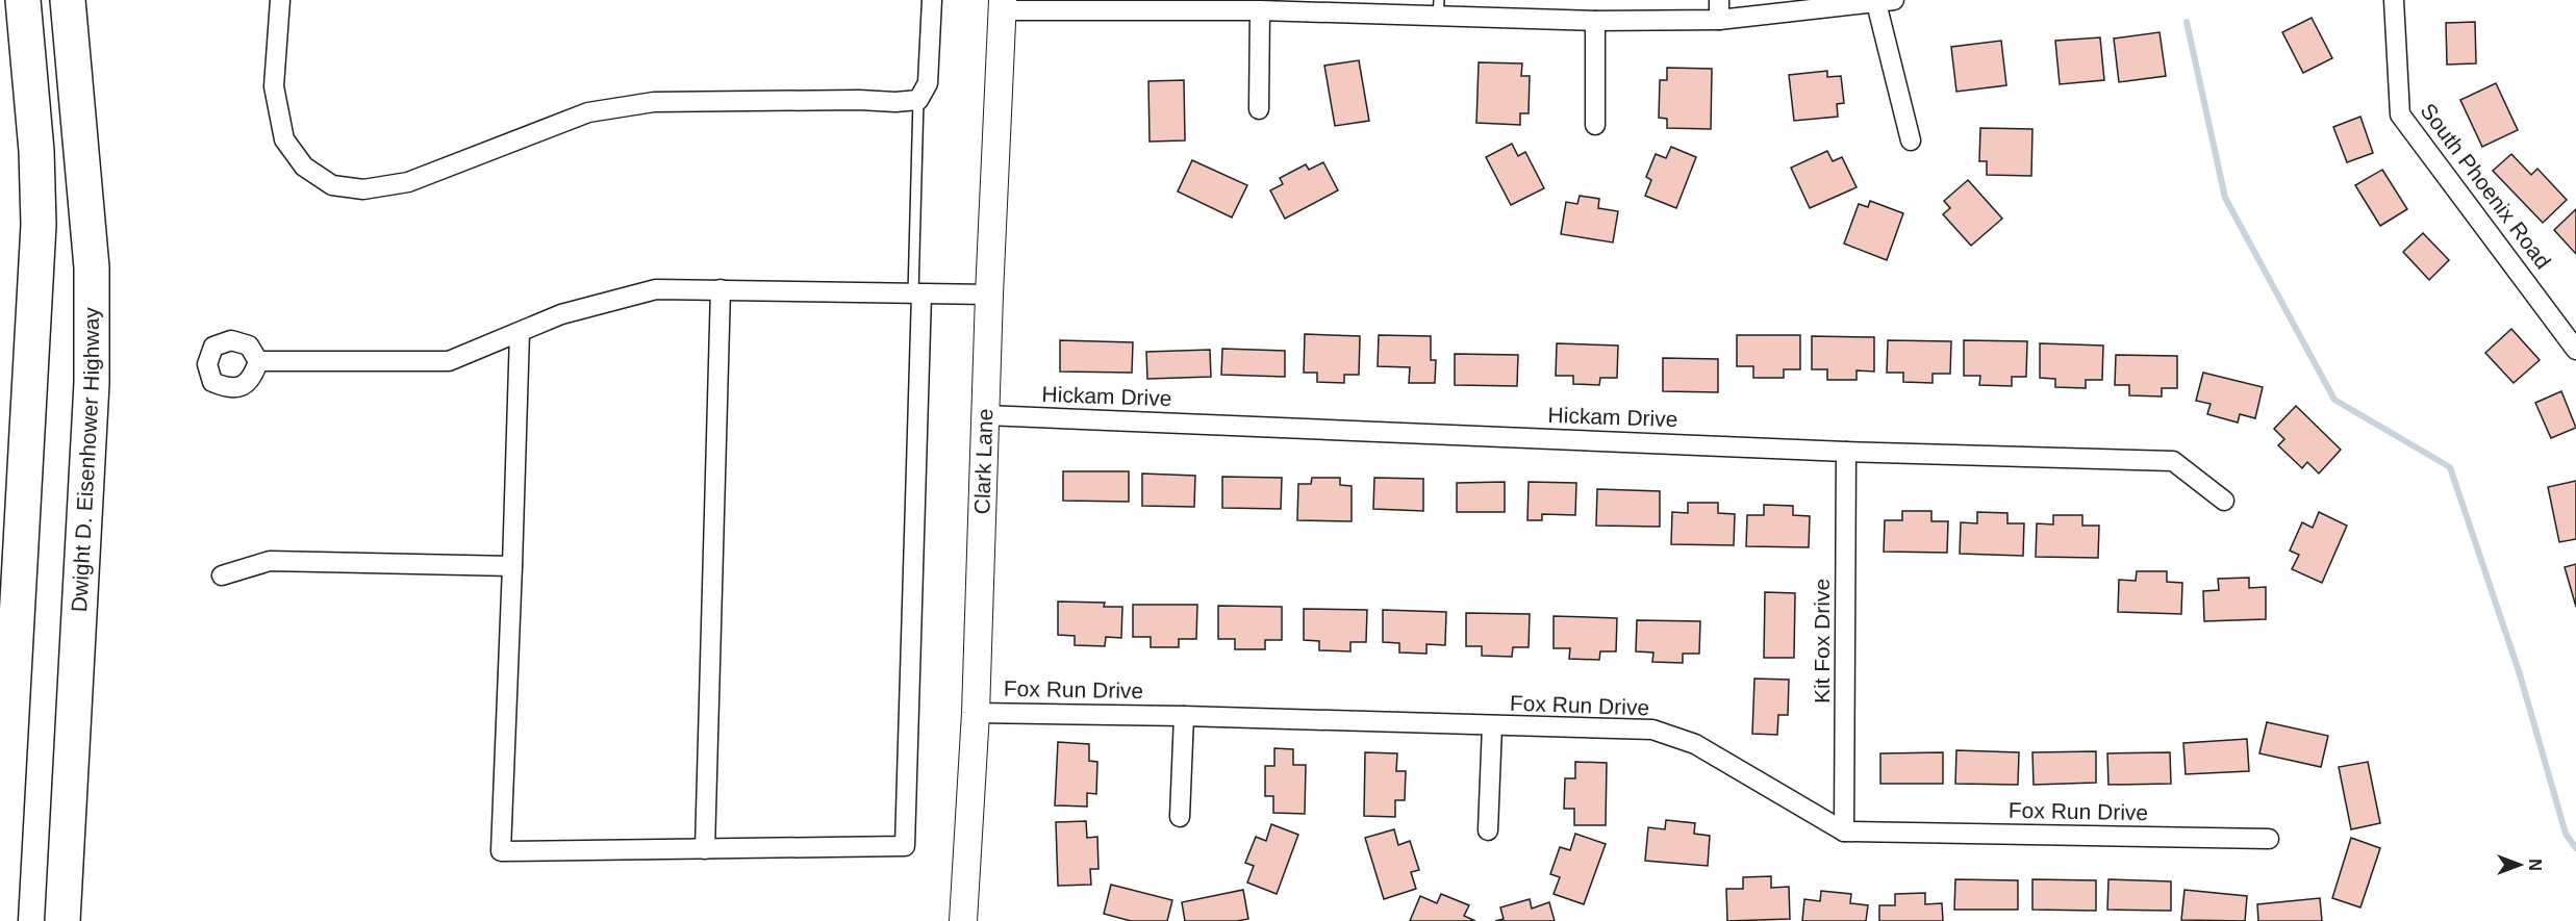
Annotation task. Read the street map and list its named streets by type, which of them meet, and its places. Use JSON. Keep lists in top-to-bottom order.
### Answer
{
  "streets": {
    "highway": ["Dwight D. Eisenhower Highway"],
    "main road": ["Clark Lane"],
    "street": [
      "South Phoenix Road",
      "Hickam Drive",
      "Kit Fox Drive",
      "Fox Run Drive"
    ]
  },
  "crossings": [
    ["Hickam Drive", "Clark Lane"],
    ["Hickam Drive", "Kit Fox Drive"],
    ["Clark Lane", "Fox Run Drive"],
    ["Kit Fox Drive", "Fox Run Drive"]
  ],
  "north": "right"
}
